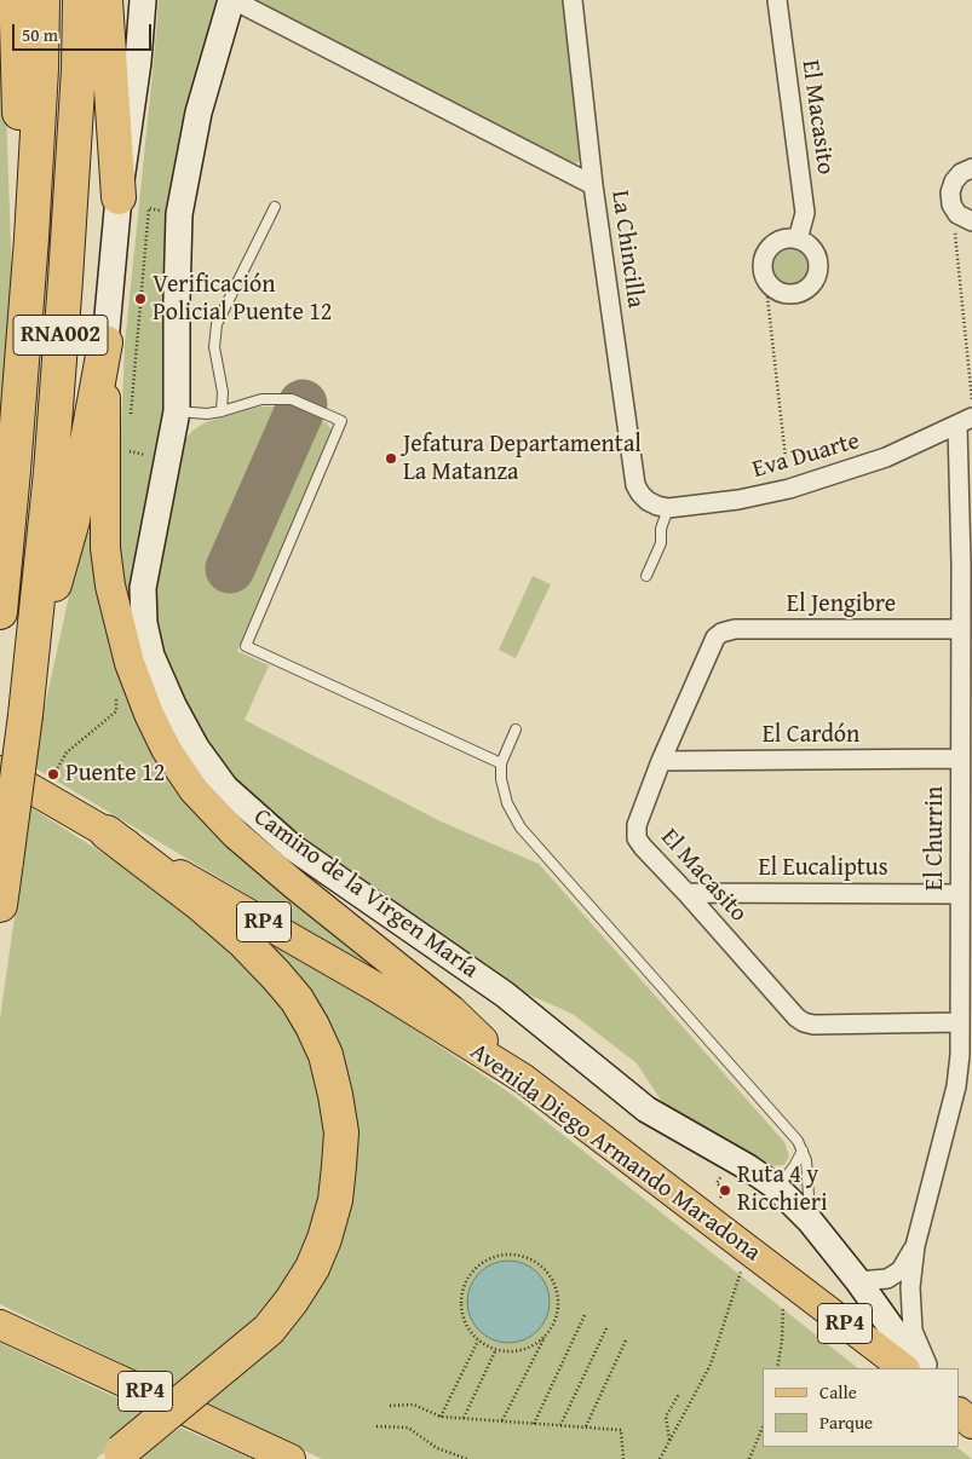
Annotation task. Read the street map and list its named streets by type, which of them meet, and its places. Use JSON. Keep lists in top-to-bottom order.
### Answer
{
  "streets": {
    "highway": ["RNA002"],
    "main road": ["RP4", "Avenida Diego Armando Maradona"],
    "street": [
      "El Macasito",
      "La Chincilla",
      "Eva Duarte",
      "El Jengibre",
      "El Cardón",
      "El Churrin",
      "El Eucaliptus",
      "Camino de la Virgen María"
    ]
  },
  "crossings": [
    ["El Macasito", "El Jengibre"],
    ["El Macasito", "El Cardón"],
    ["El Macasito", "El Churrin"],
    ["El Macasito", "El Eucaliptus"],
    ["La Chincilla", "Eva Duarte"],
    ["Eva Duarte", "El Churrin"],
    ["El Jengibre", "El Churrin"],
    ["El Cardón", "El Churrin"],
    ["El Churrin", "El Eucaliptus"],
    ["El Churrin", "Camino de la Virgen María"]
  ],
  "places": [
    "Verificación Policial Puente 12",
    "Jefatura Departamental La Matanza",
    "Puente 12",
    "Ruta 4 y Ricchieri"
  ],
  "legend": ["Calle", "Parque"],
  "scale_bar": "50 m"
}
